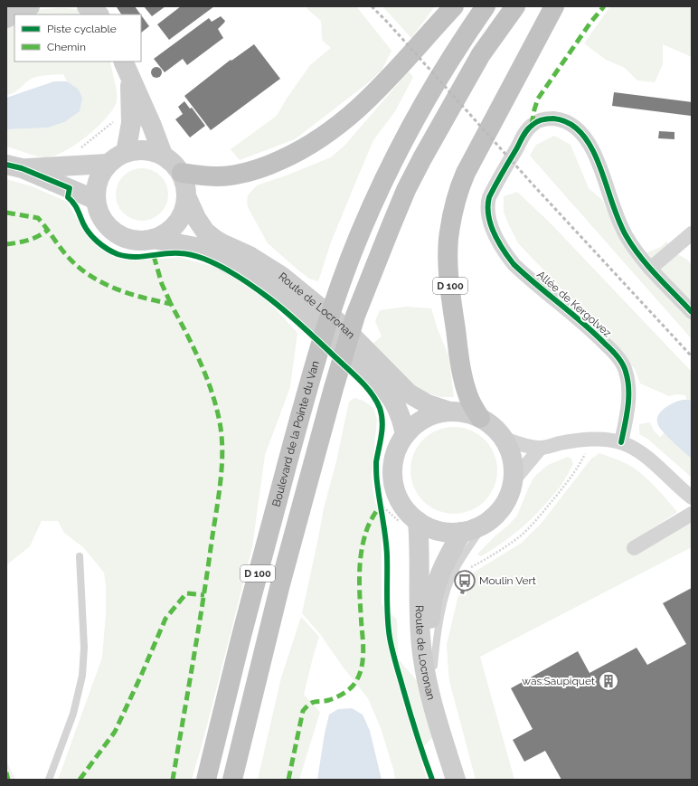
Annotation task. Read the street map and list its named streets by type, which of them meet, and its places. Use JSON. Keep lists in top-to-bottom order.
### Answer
{
  "streets": {
    "highway": ["D 100", "Boulevard de la Pointe du Van"],
    "main road": ["Route de Locronan"],
    "street": ["Allée de Kergolvez"]
  },
  "crossings": [
    ["D 100", "Route de Locronan"]
  ],
  "places": {
    "bus stop": ["Moulin Vert"],
    "building": ["was:Saupiquet"]
  },
  "legend": ["Piste cyclable", "Chemin"]
}
